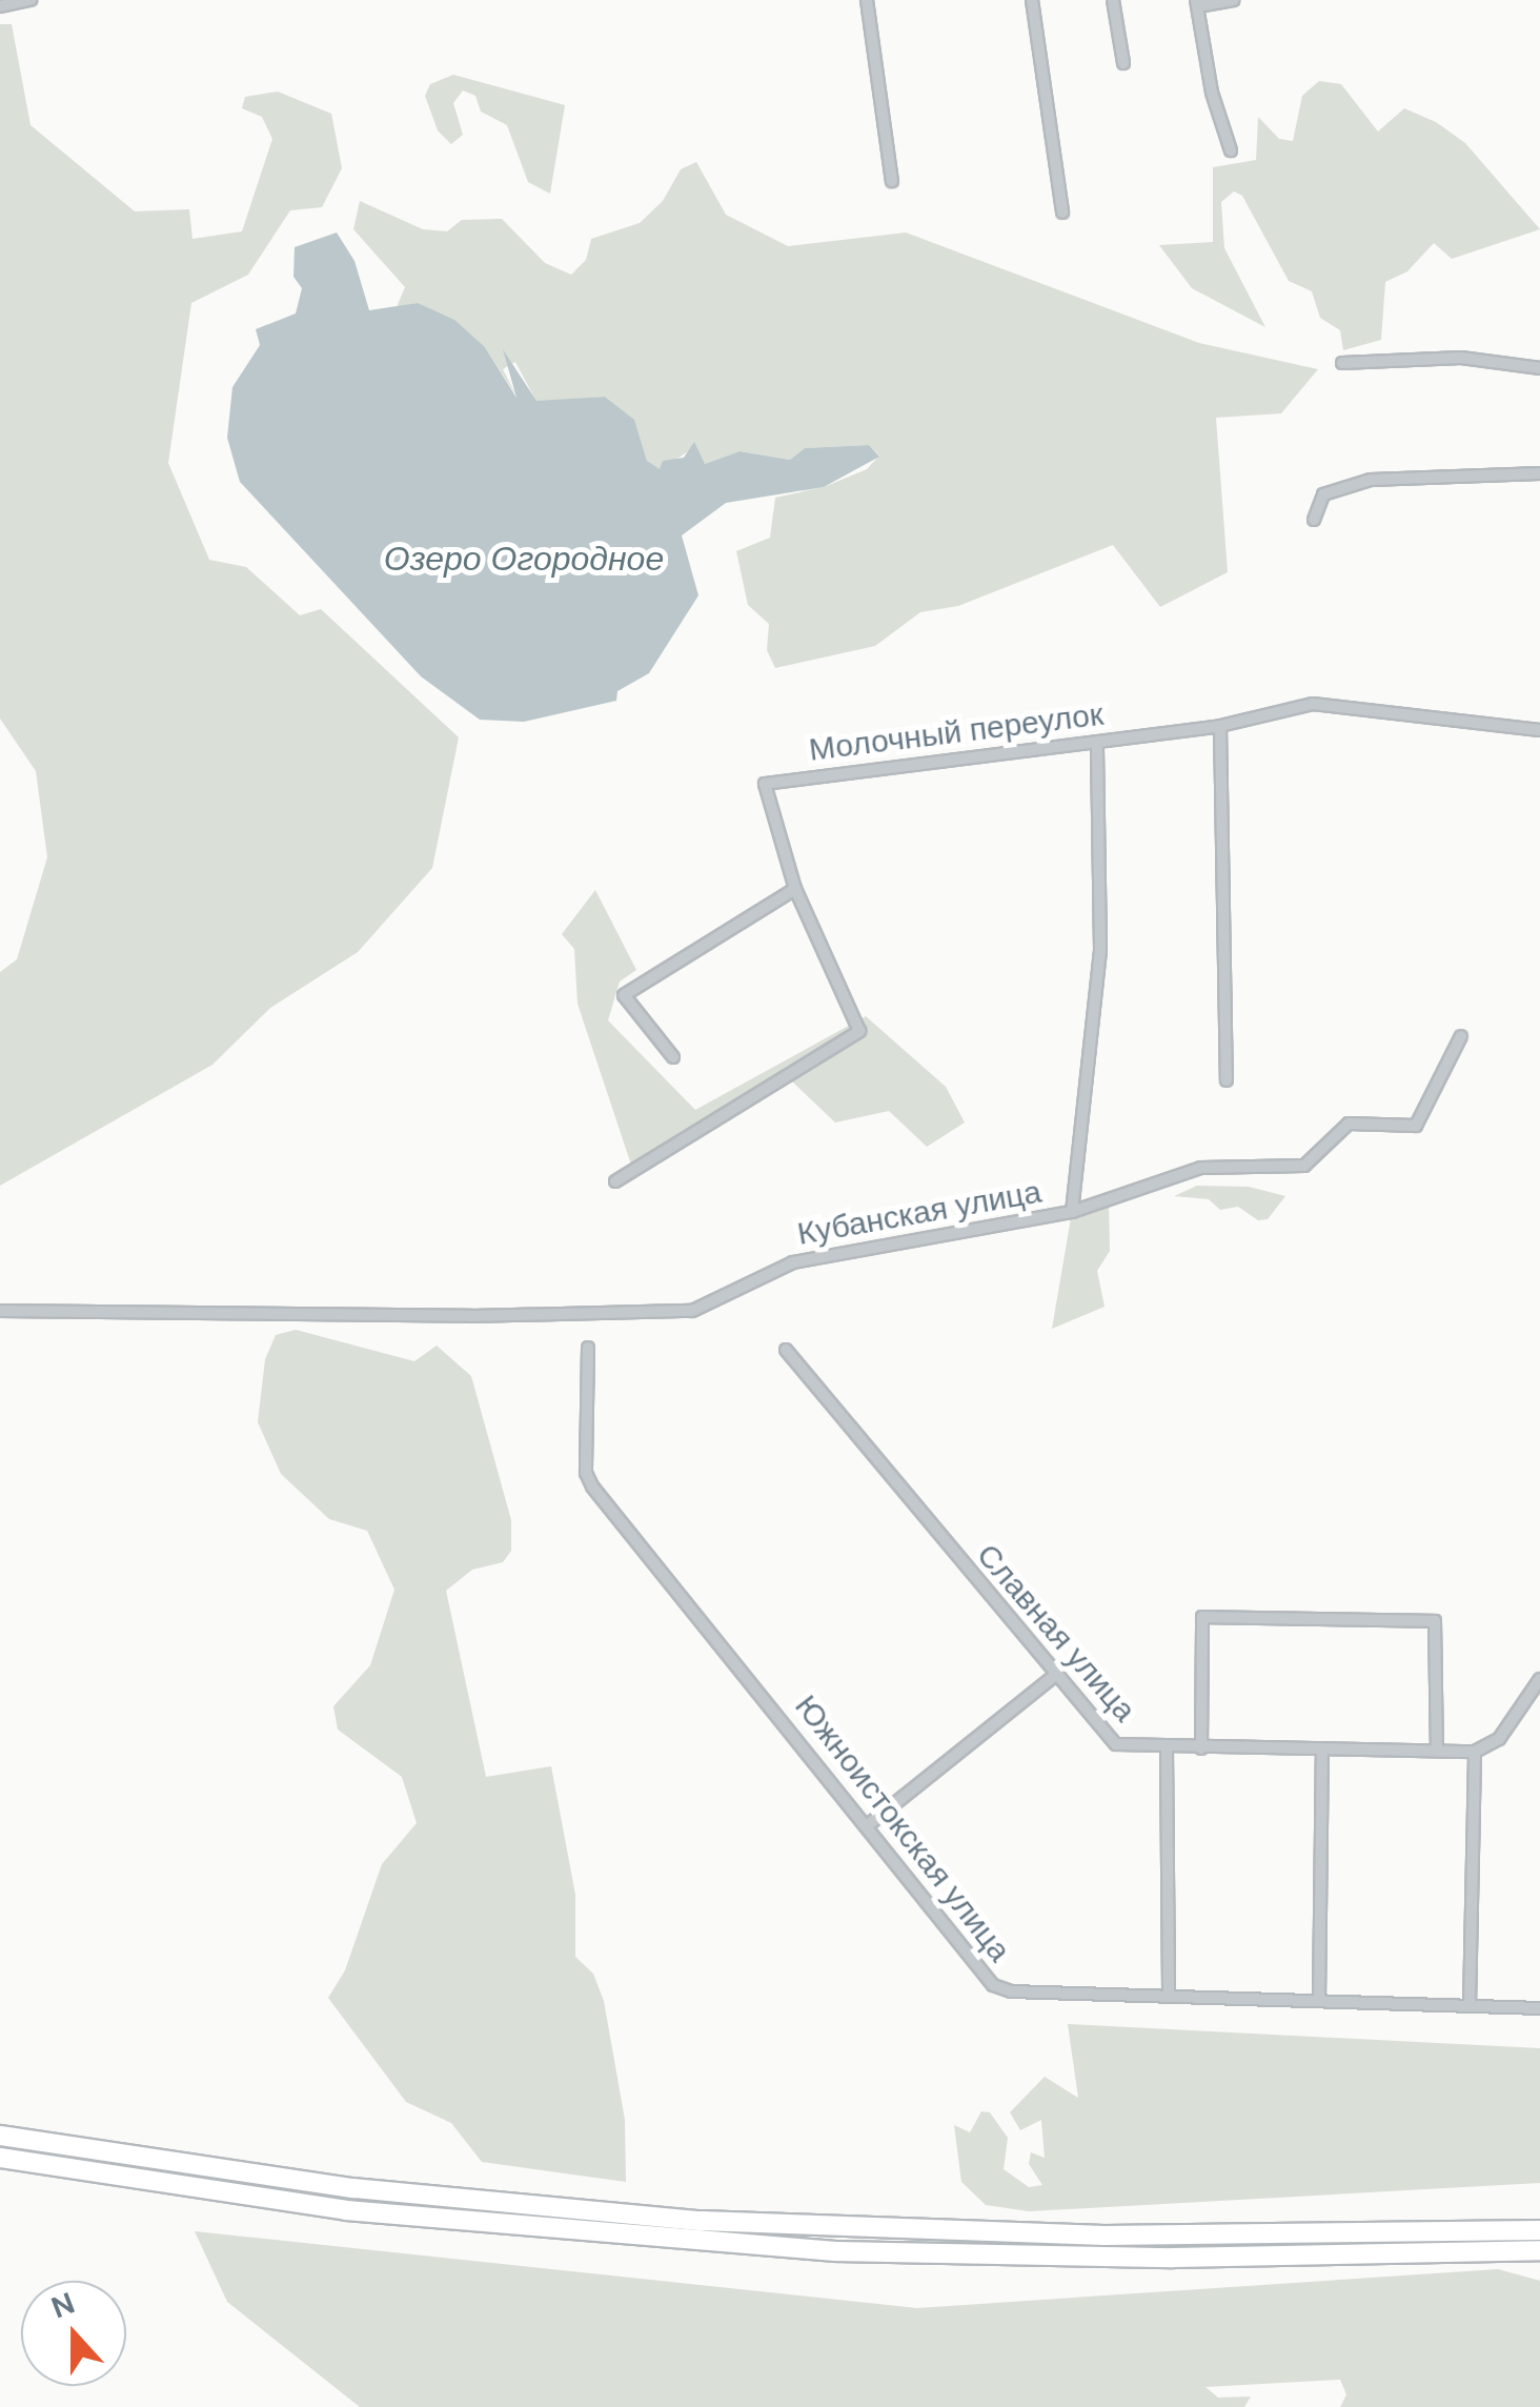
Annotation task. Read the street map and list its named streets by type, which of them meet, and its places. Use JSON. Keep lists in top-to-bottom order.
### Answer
{
  "streets": {
    "street": [
      "Молочный переулок",
      "Кубанская улица",
      "Славная улица",
      "Южноистокская улица"
    ]
  },
  "water": ["Озеро Огородное"],
  "north": "top"
}
